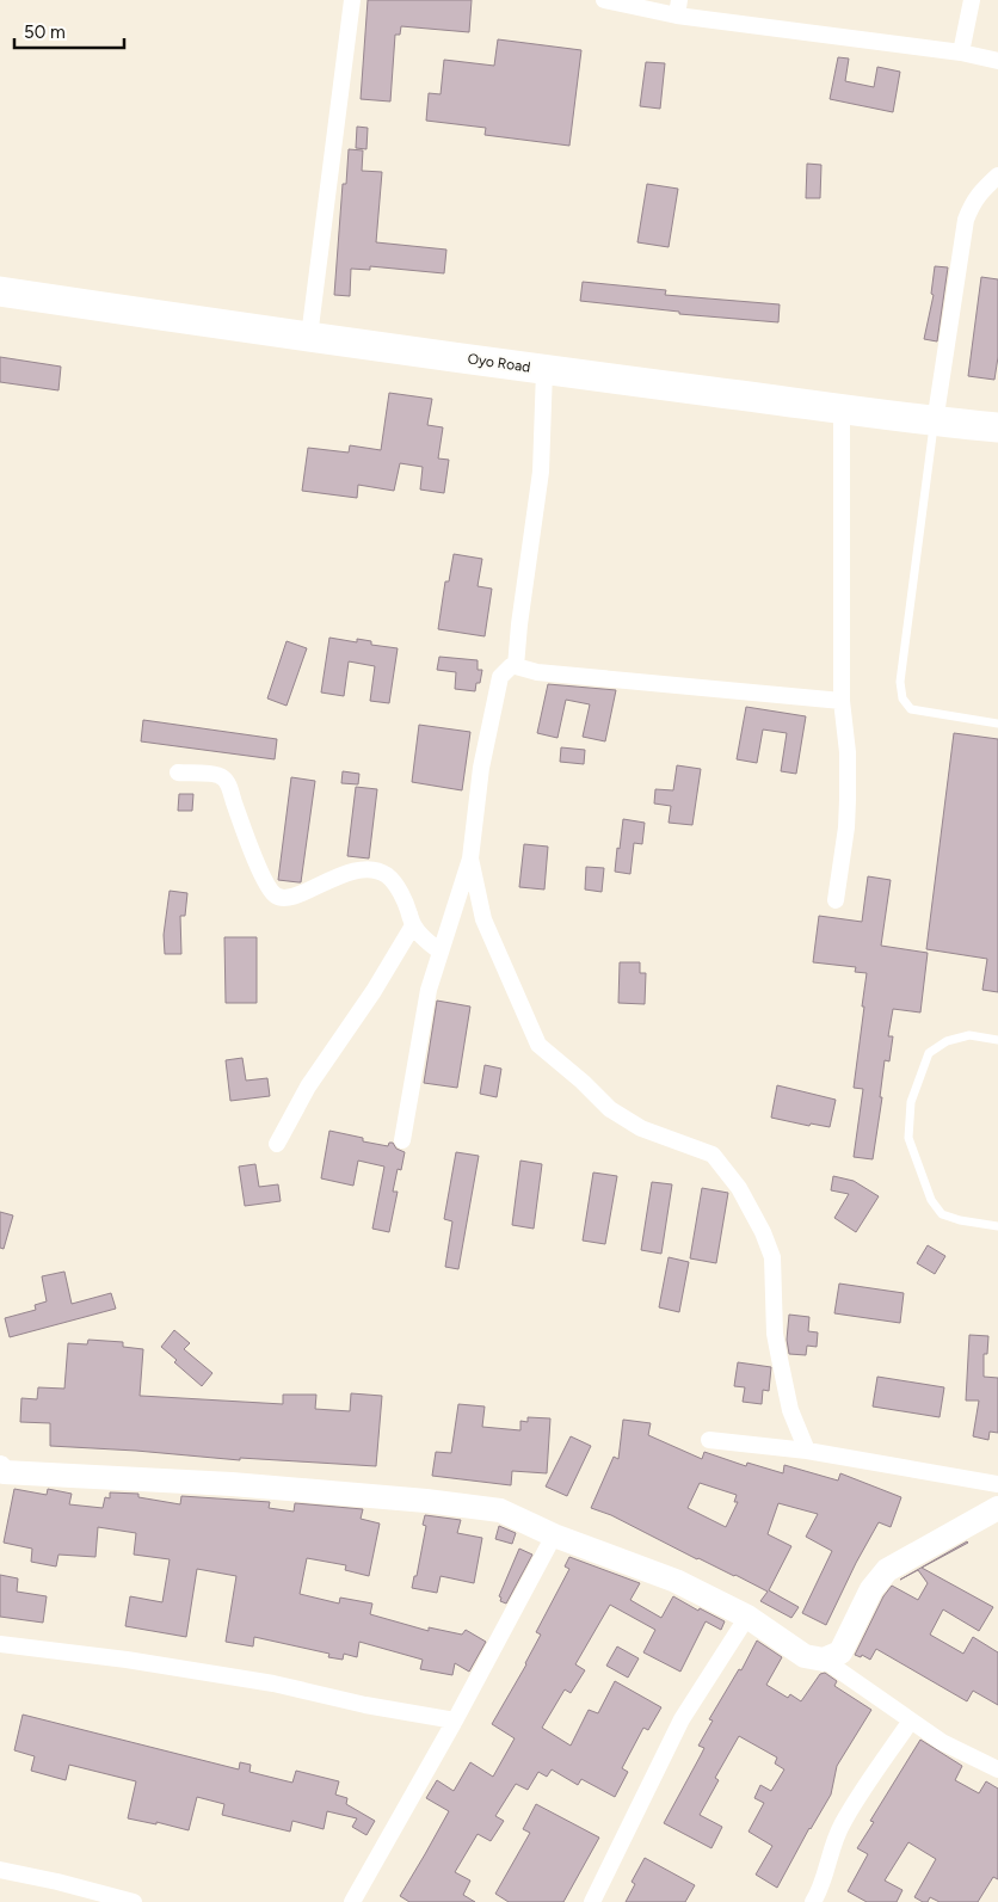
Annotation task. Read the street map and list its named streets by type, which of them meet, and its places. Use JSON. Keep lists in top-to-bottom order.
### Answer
{
  "streets": {
    "highway": ["Oyo Road"]
  },
  "scale_bar": "50 m"
}
